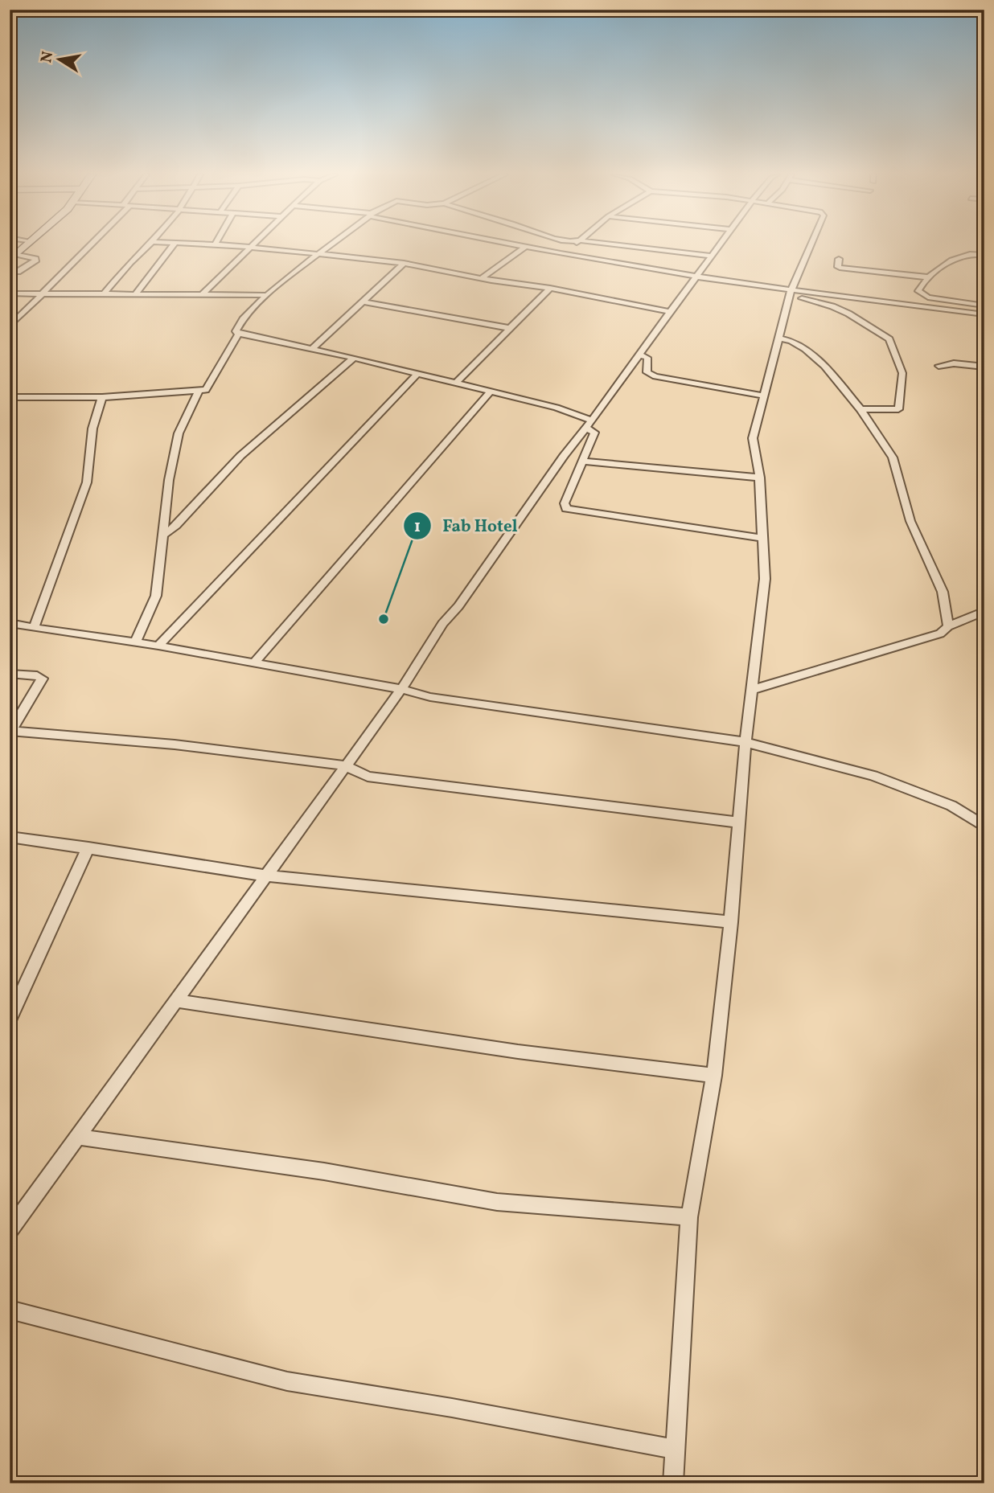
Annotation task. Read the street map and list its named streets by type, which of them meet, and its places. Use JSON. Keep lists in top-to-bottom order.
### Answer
{
  "places": ["Fab Hotel"],
  "north": "left"
}
